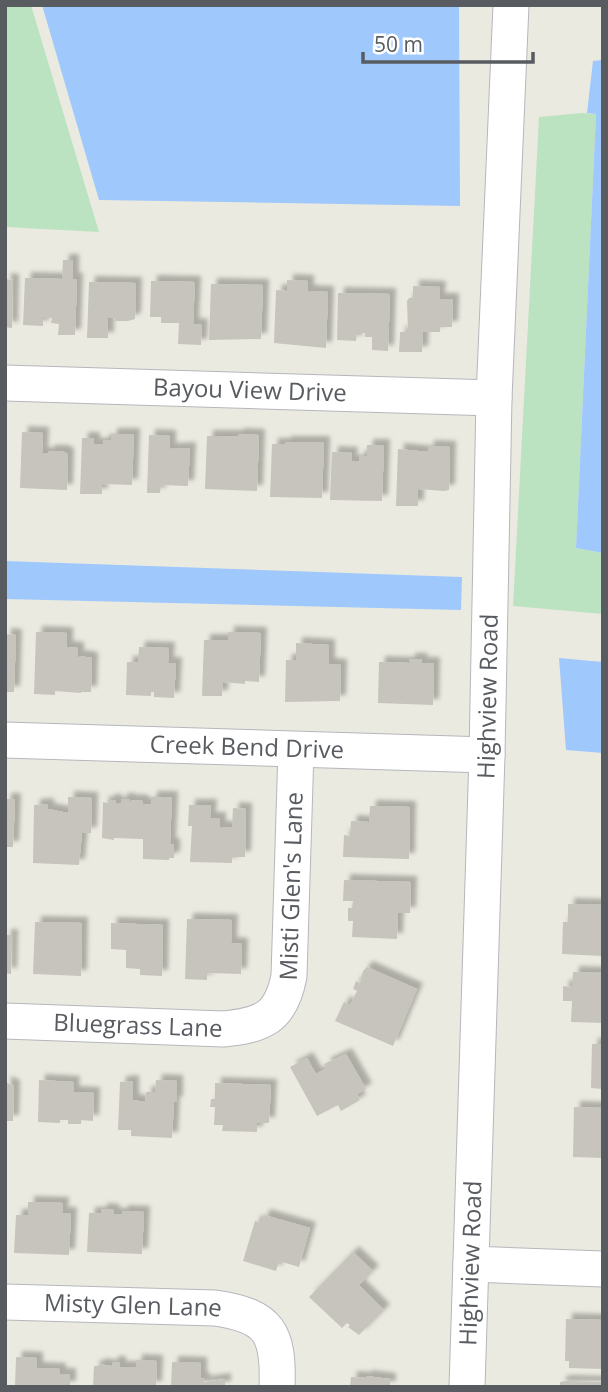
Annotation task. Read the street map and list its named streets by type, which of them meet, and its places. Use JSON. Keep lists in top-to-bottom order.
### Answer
{
  "streets": {
    "street": [
      "Bayou View Drive",
      "Highview Road",
      "Creek Bend Drive",
      "Misti Glen's Lane",
      "Bluegrass Lane",
      "Misty Glen Lane"
    ]
  },
  "crossings": [
    ["Bayou View Drive", "Highview Road"],
    ["Highview Road", "Creek Bend Drive"],
    ["Creek Bend Drive", "Misti Glen's Lane"],
    ["Misti Glen's Lane", "Bluegrass Lane"]
  ],
  "scale_bar": "50 m"
}
